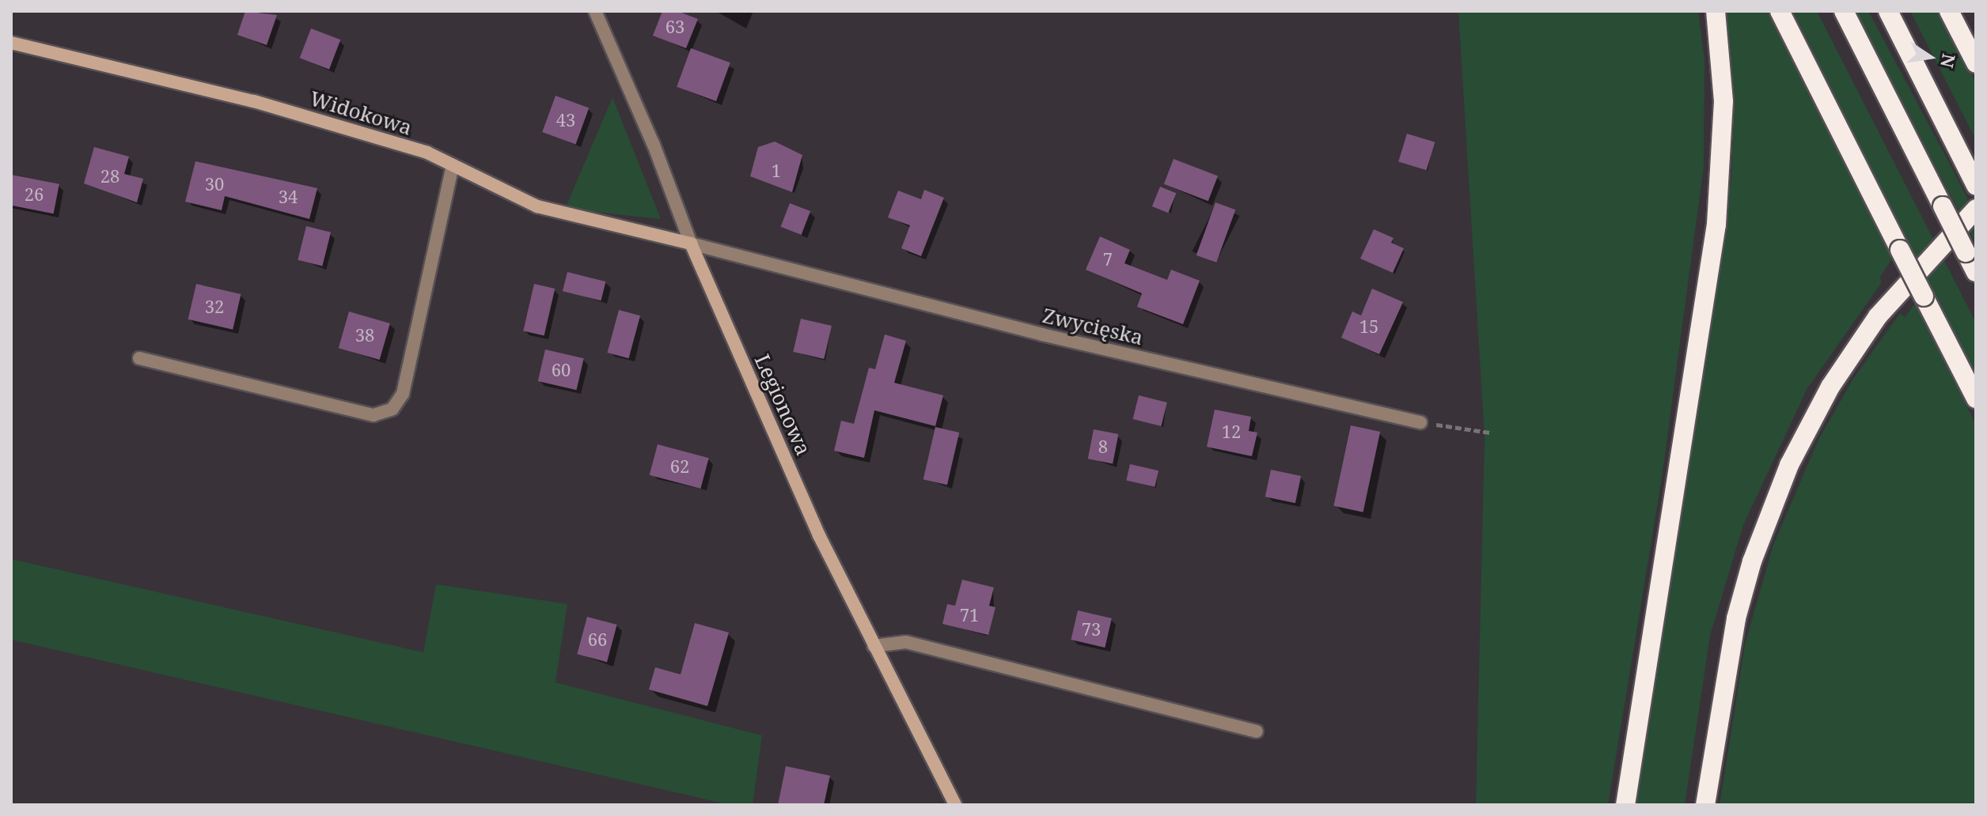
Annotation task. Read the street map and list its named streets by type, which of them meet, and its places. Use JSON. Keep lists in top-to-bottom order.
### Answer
{
  "streets": {
    "street": ["Widokowa", "Zwycięska", "Legionowa"]
  },
  "crossings": [
    ["Widokowa", "Zwycięska"],
    ["Widokowa", "Legionowa"],
    ["Zwycięska", "Legionowa"]
  ],
  "house_numbers": [
    "63",
    "43",
    "1",
    "28",
    "30",
    "26",
    "34",
    "7",
    "32",
    "15",
    "38",
    "60",
    "12",
    "8",
    "62",
    "71",
    "73",
    "66"
  ],
  "north": "right"
}
